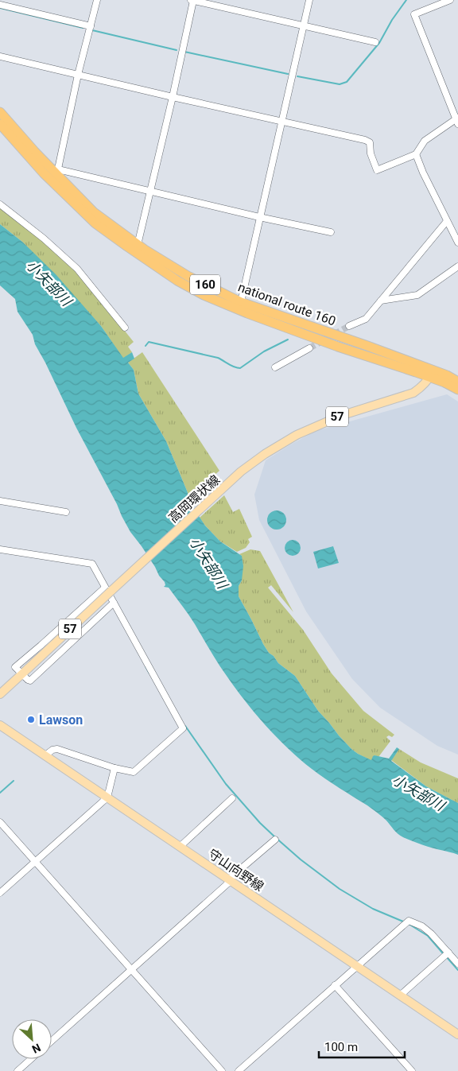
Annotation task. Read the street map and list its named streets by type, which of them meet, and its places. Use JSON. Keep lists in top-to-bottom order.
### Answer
{
  "streets": {
    "highway": ["160", "national route 160"],
    "main road": ["57", "高岡環状線", "守山向野線"]
  },
  "crossings": [
    ["national route 160", "高岡環状線"]
  ],
  "water": ["小矢部川"],
  "places": ["Lawson"],
  "scale_bar": "100 m",
  "north": "bottom right"
}
